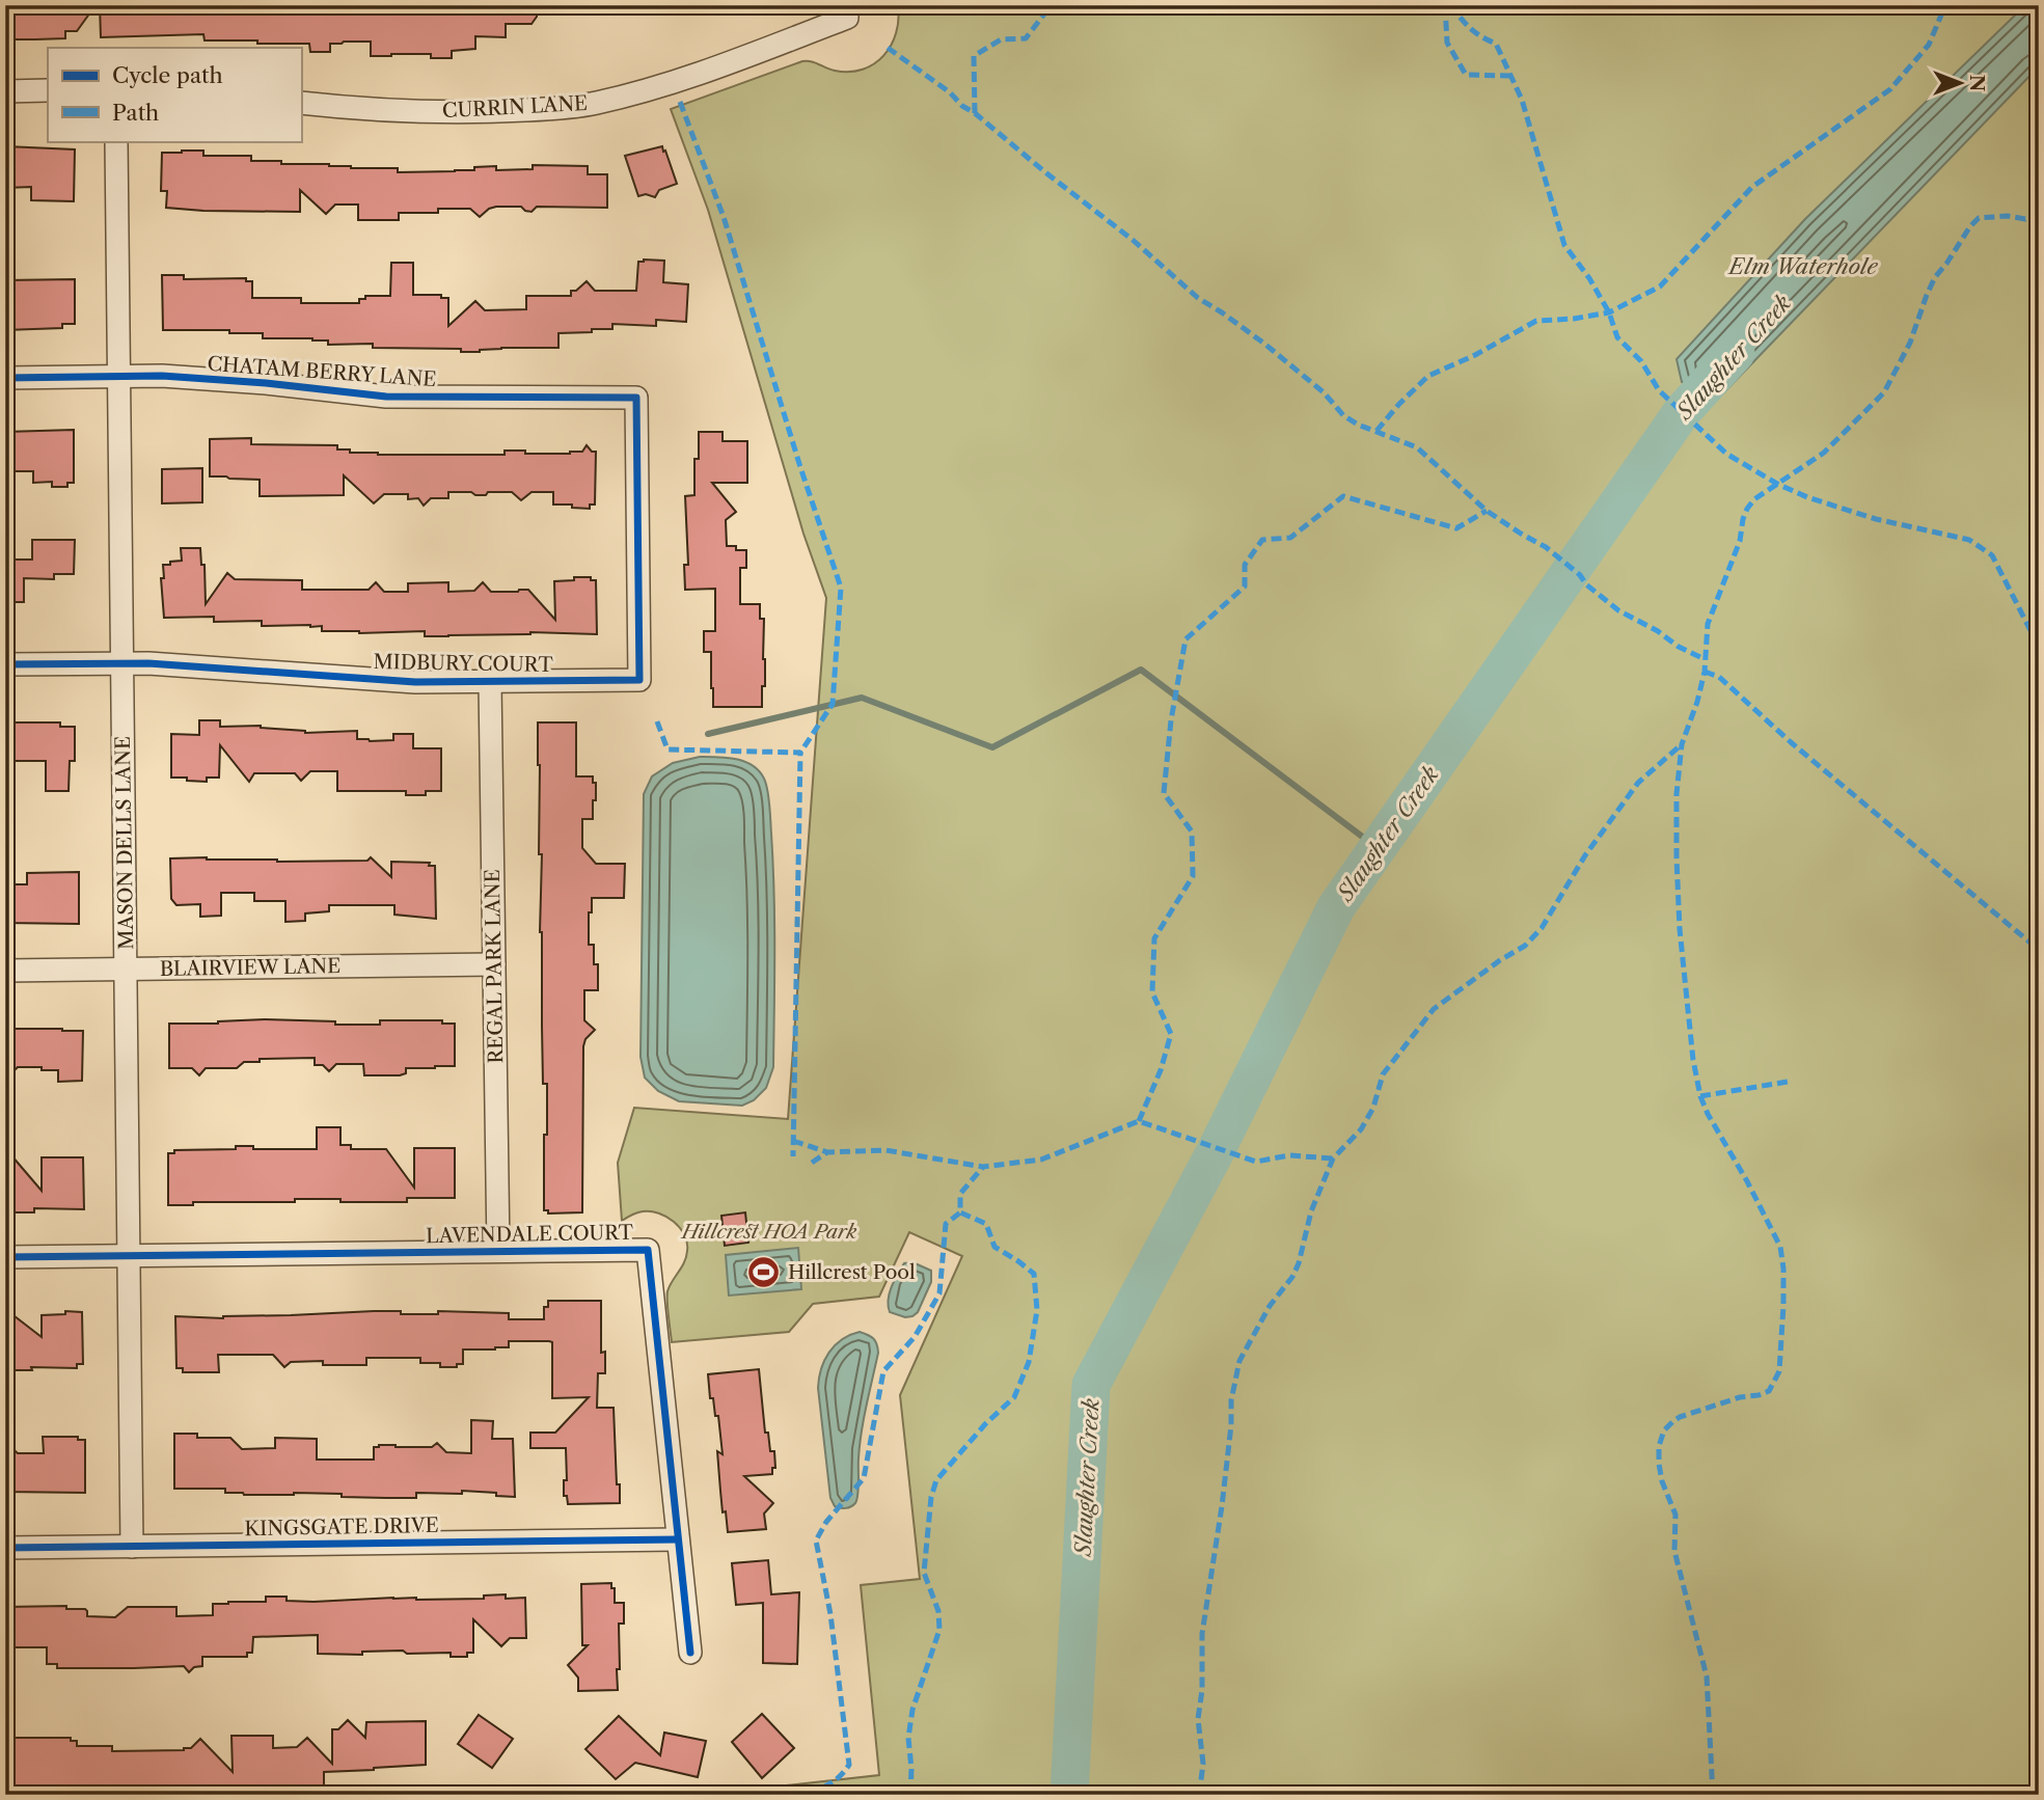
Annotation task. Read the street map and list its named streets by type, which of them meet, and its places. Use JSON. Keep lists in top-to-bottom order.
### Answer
{
  "streets": {
    "street": [
      "CURRIN LANE",
      "CHATAM BERRY LANE",
      "MIDBURY COURT",
      "MASON DELLS LANE",
      "REGAL PARK LANE",
      "BLAIRVIEW LANE",
      "LAVENDALE COURT",
      "KINGSGATE DRIVE"
    ]
  },
  "crossings": [
    ["CHATAM BERRY LANE", "MIDBURY COURT"],
    ["CHATAM BERRY LANE", "MASON DELLS LANE"],
    ["MIDBURY COURT", "MASON DELLS LANE"],
    ["MIDBURY COURT", "REGAL PARK LANE"],
    ["MASON DELLS LANE", "BLAIRVIEW LANE"],
    ["MASON DELLS LANE", "LAVENDALE COURT"],
    ["MASON DELLS LANE", "KINGSGATE DRIVE"],
    ["REGAL PARK LANE", "BLAIRVIEW LANE"],
    ["REGAL PARK LANE", "LAVENDALE COURT"],
    ["LAVENDALE COURT", "KINGSGATE DRIVE"]
  ],
  "water": ["Elm Waterhole", "Slaughter Creek"],
  "parks": ["Hillcrest HOA Park"],
  "places": {
    "sports": ["Hillcrest Pool"]
  },
  "legend": ["Cycle path", "Path"],
  "north": "right"
}
